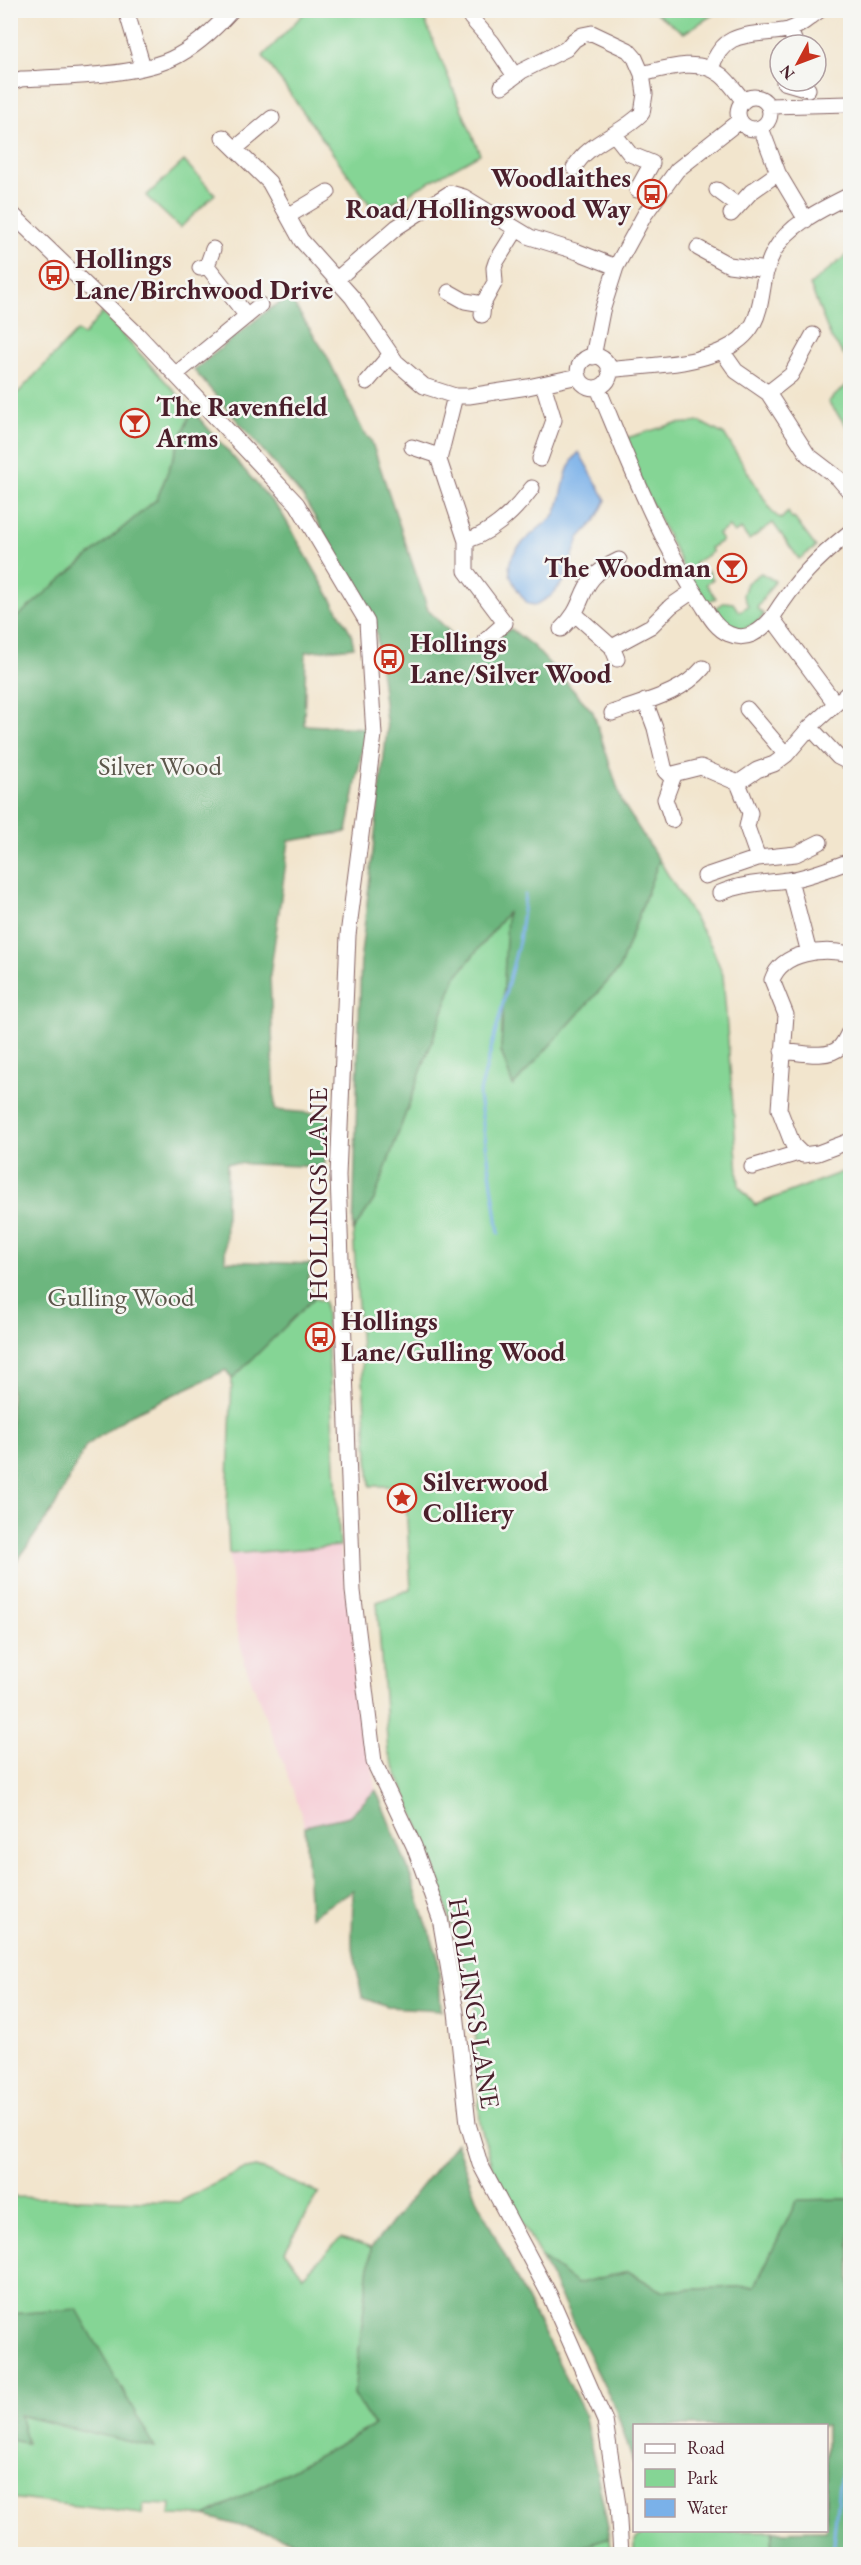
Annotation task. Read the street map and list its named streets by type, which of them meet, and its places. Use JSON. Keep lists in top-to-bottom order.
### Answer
{
  "streets": {
    "street": ["HOLLINGS LANE"]
  },
  "parks": ["Silver Wood", "Gulling Wood"],
  "places": {
    "bus stop": [
      "Woodlaithes Road/Hollingswood Way",
      "Hollings Lane/Birchwood Drive",
      "Hollings Lane/Silver Wood",
      "Hollings Lane/Gulling Wood"
    ],
    "bar": ["The Ravenfield Arms", "The Woodman"],
    "place": ["Silverwood Colliery"]
  },
  "legend": ["Road", "Park", "Water"],
  "north": "bottom left"
}
